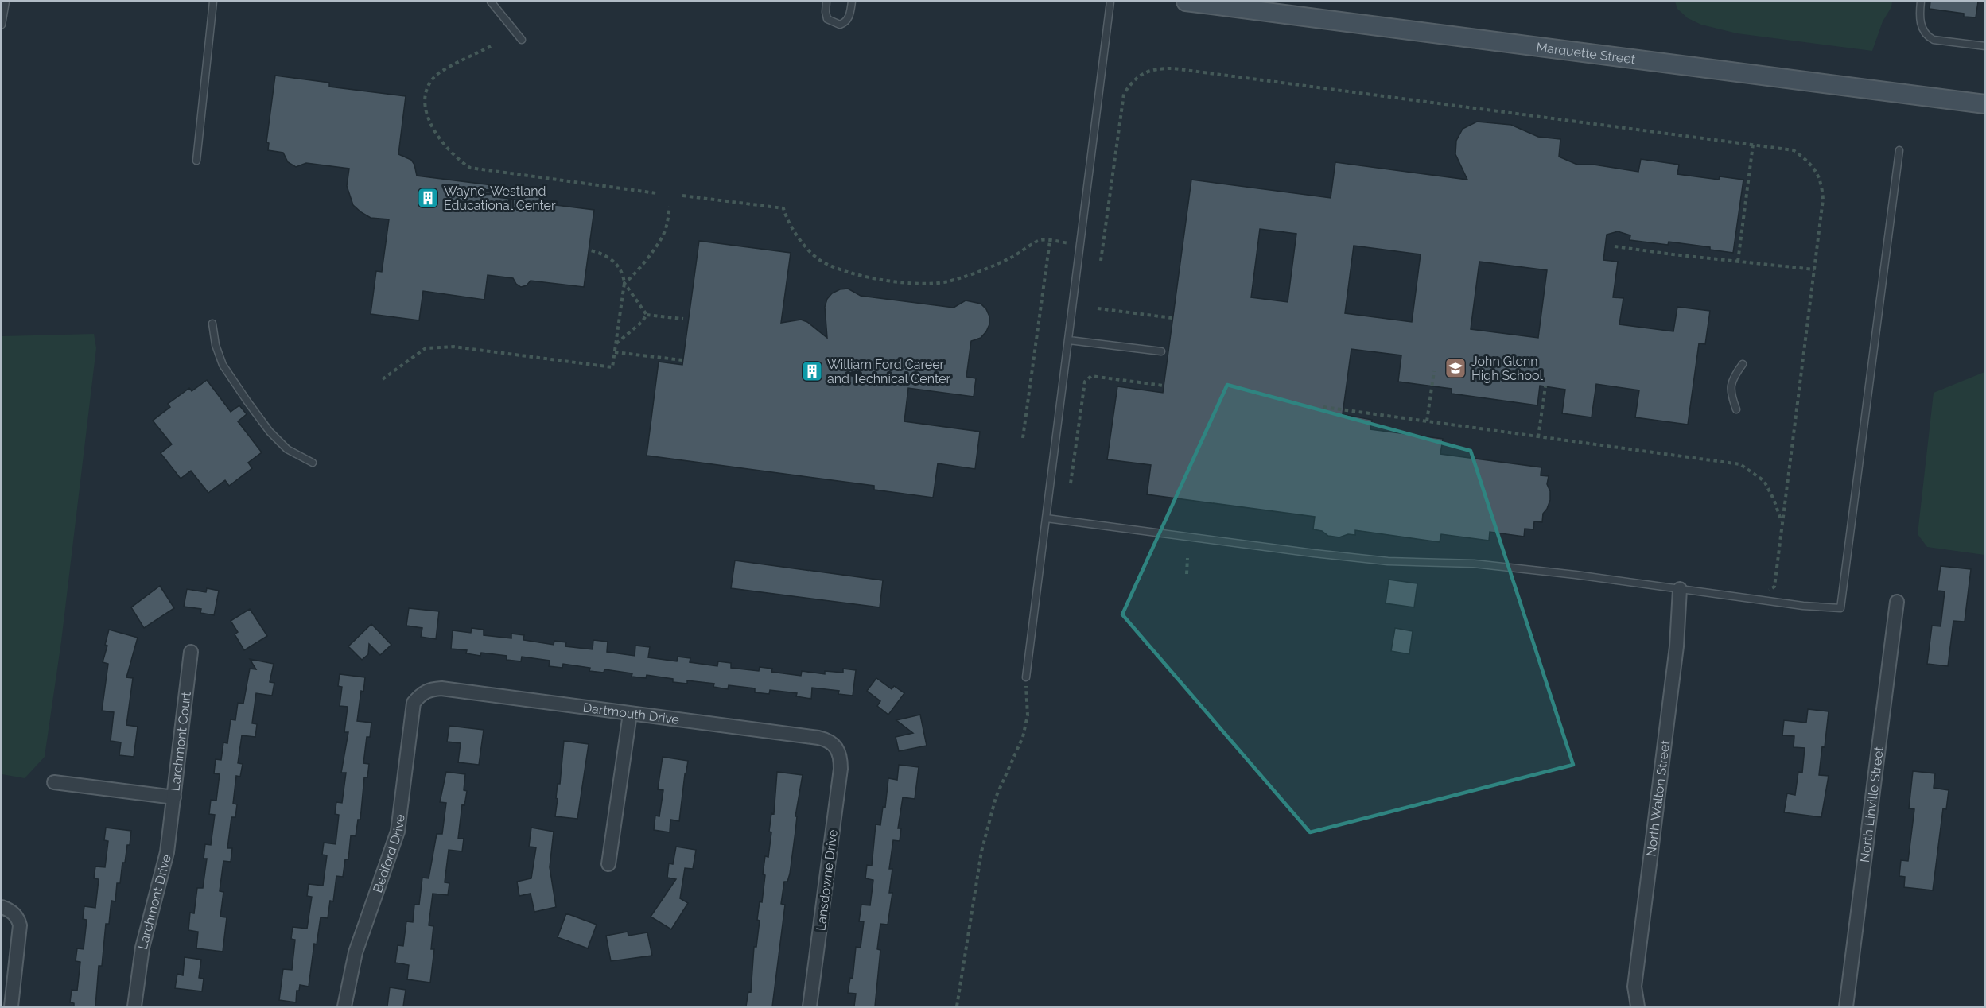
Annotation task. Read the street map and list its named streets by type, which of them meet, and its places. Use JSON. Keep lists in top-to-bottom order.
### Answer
{
  "streets": {
    "street": [
      "Marquette Street",
      "Dartmouth Drive",
      "Larchmont Court",
      "North Walton Street",
      "North Linville Street",
      "Bedford Drive",
      "Lansdowne Drive",
      "Larchmont Drive"
    ]
  },
  "crossings": [
    ["Dartmouth Drive", "Bedford Drive"],
    ["Dartmouth Drive", "Lansdowne Drive"],
    ["Larchmont Court", "Larchmont Drive"]
  ],
  "places": {
    "building": ["Wayne-Westland Educational Center", "William Ford Career and Technical Center"],
    "school or university": ["John Glenn High School"]
  }
}
